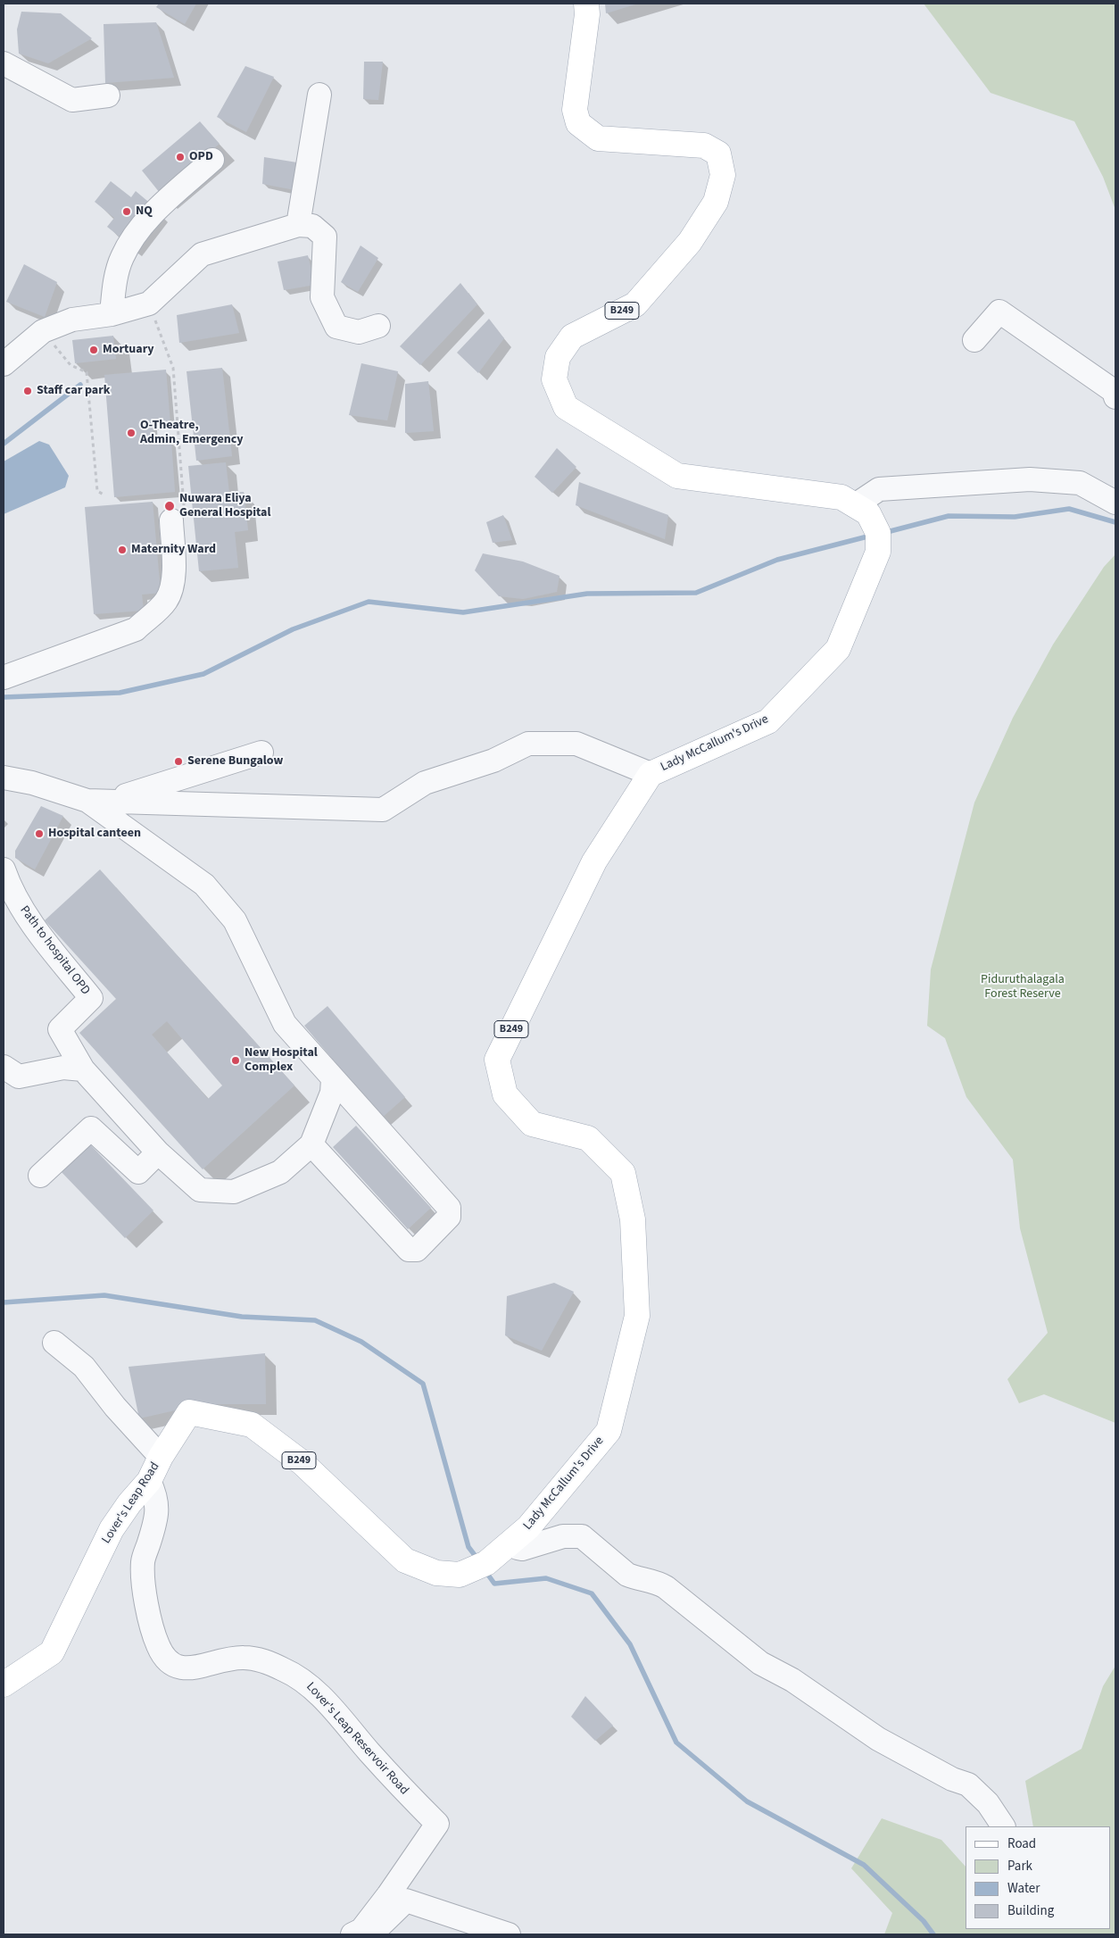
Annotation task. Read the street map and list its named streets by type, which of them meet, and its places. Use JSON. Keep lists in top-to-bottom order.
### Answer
{
  "streets": {
    "main road": ["B249", "Lady McCallum's Drive", "Lover's Leap Road"],
    "street": ["Path to hospital OPD", "Lover's Leap Reservoir Road"]
  },
  "crossings": [
    ["B249", "Lady McCallum's Drive"],
    ["Lady McCallum's Drive", "Lover's Leap Road"],
    ["Lover's Leap Road", "Lover's Leap Reservoir Road"]
  ],
  "parks": ["Piduruthalagala Forest Reserve"],
  "places": [
    "OPD",
    "NQ",
    "Mortuary",
    "Staff car park",
    "O-Theatre, Admin, Emergency",
    "Nuwara Eliya General Hospital",
    "Maternity Ward",
    "Serene Bungalow",
    "Hospital canteen",
    "New Hospital Complex"
  ],
  "legend": [
    "Road",
    "Park",
    "Water",
    "Building"
  ]
}
